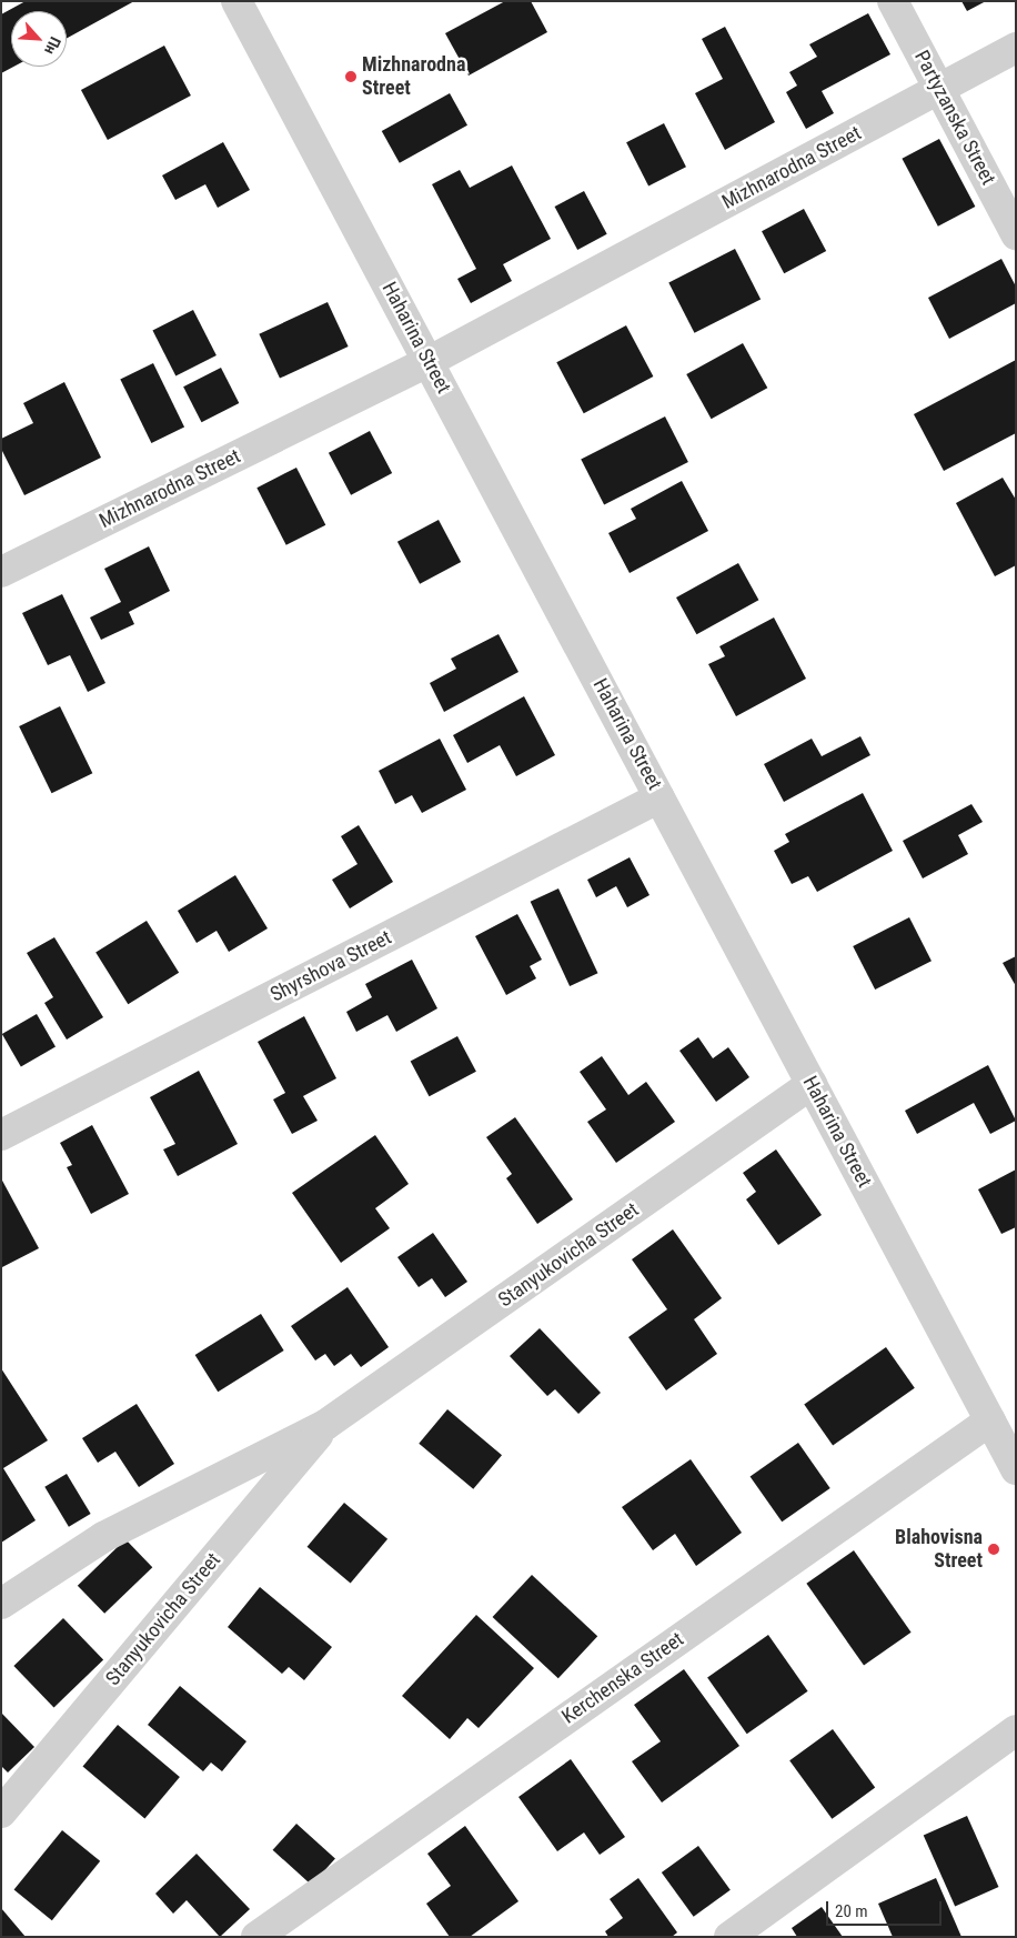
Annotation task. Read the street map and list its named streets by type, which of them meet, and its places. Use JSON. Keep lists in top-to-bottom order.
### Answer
{
  "streets": {
    "street": [
      "Partyzanska Street",
      "Mizhnarodna Street",
      "Haharina Street",
      "Shyrshova Street",
      "Stanyukovicha Street",
      "Kerchenska Street"
    ]
  },
  "crossings": [
    ["Partyzanska Street", "Mizhnarodna Street"],
    ["Mizhnarodna Street", "Haharina Street"],
    ["Haharina Street", "Shyrshova Street"],
    ["Haharina Street", "Stanyukovicha Street"],
    ["Haharina Street", "Kerchenska Street"]
  ],
  "places": ["Mizhnarodna Street", "Blahovisna Street"],
  "scale_bar": "20 m",
  "north": "bottom right"
}
